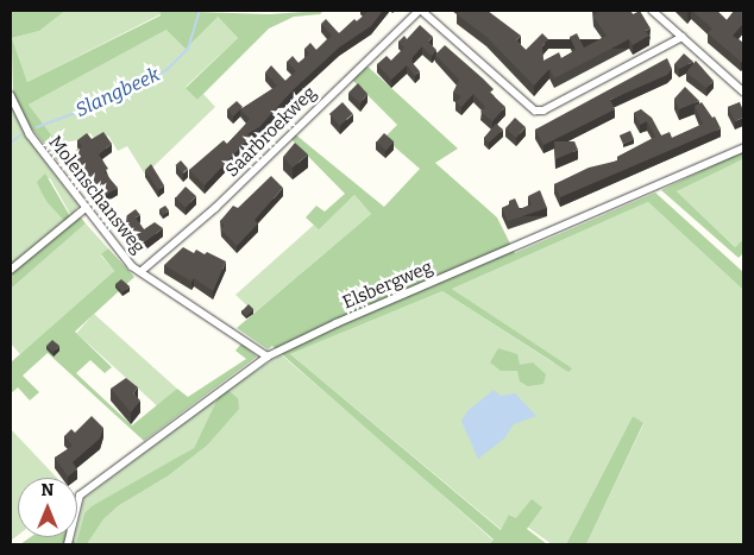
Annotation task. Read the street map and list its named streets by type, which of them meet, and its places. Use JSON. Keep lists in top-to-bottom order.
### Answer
{
  "streets": {
    "street": ["Saarbroekweg", "Molenschansweg", "Elsbergweg"]
  },
  "crossings": [
    ["Saarbroekweg", "Molenschansweg"],
    ["Molenschansweg", "Elsbergweg"]
  ],
  "water": ["Slangbeek"],
  "north": "top"
}
